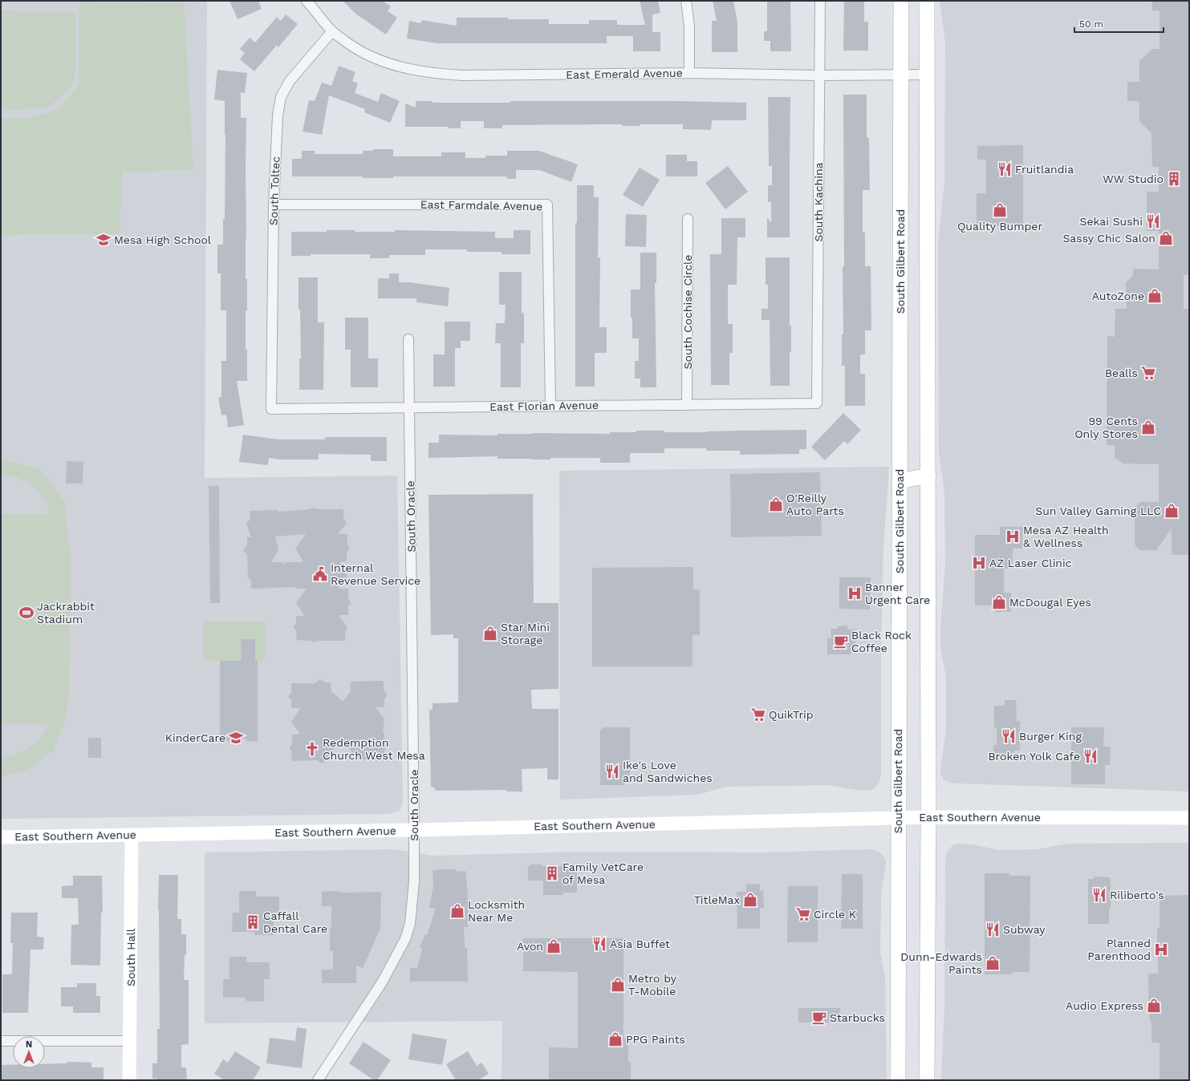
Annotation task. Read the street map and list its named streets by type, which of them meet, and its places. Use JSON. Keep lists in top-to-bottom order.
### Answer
{
  "streets": {
    "main road": ["South Gilbert Road", "East Southern Avenue", "South Hall"],
    "street": [
      "East Emerald Avenue",
      "South Toltec",
      "South Kachina",
      "East Farmdale Avenue",
      "South Cochise Circle",
      "East Florian Avenue",
      "South Oracle"
    ]
  },
  "crossings": [
    ["East Emerald Avenue", "South Toltec"],
    ["East Emerald Avenue", "South Kachina"],
    ["East Emerald Avenue", "South Gilbert Road"],
    ["South Toltec", "East Farmdale Avenue"],
    ["South Toltec", "East Florian Avenue"],
    ["South Kachina", "East Florian Avenue"],
    ["East Farmdale Avenue", "East Florian Avenue"],
    ["South Gilbert Road", "East Southern Avenue"],
    ["South Cochise Circle", "East Florian Avenue"],
    ["East Florian Avenue", "South Oracle"],
    ["South Oracle", "East Southern Avenue"],
    ["East Southern Avenue", "South Hall"]
  ],
  "places": {
    "restaurant": [
      "Fruitlandia",
      "Sekai Sushi",
      "Burger King",
      "Broken Yolk Cafe",
      "Ike's Love and Sandwiches",
      "Riliberto's",
      "Subway",
      "Asia Buffet"
    ],
    "building": ["WW Studio", "Family VetCare of Mesa", "Caffall Dental Care"],
    "shop": [
      "Quality Bumper",
      "Sassy Chic Salon",
      "AutoZone",
      "99 Cents Only Stores",
      "O'Reilly Auto Parts",
      "Sun Valley Gaming LLC",
      "McDougal Eyes",
      "Star Mini Storage",
      "TitleMax",
      "Locksmith Near Me",
      "Avon",
      "Dunn-Edwards Paints",
      "Metro by T-Mobile",
      "Audio Express",
      "PPG Paints"
    ],
    "school or university": ["Mesa High School", "KinderCare"],
    "supermarket": ["Bealls", "QuikTrip", "Circle K"],
    "hospital": [
      "Mesa AZ Health & Wellness",
      "AZ Laser Clinic",
      "Banner Urgent Care",
      "Planned Parenthood"
    ],
    "public building": ["Internal Revenue Service"],
    "sports": ["Jackrabbit Stadium"],
    "cafe": ["Black Rock Coffee", "Starbucks"],
    "church": ["Redemption Church West Mesa"]
  },
  "scale_bar": "50 m",
  "north": "top"
}
